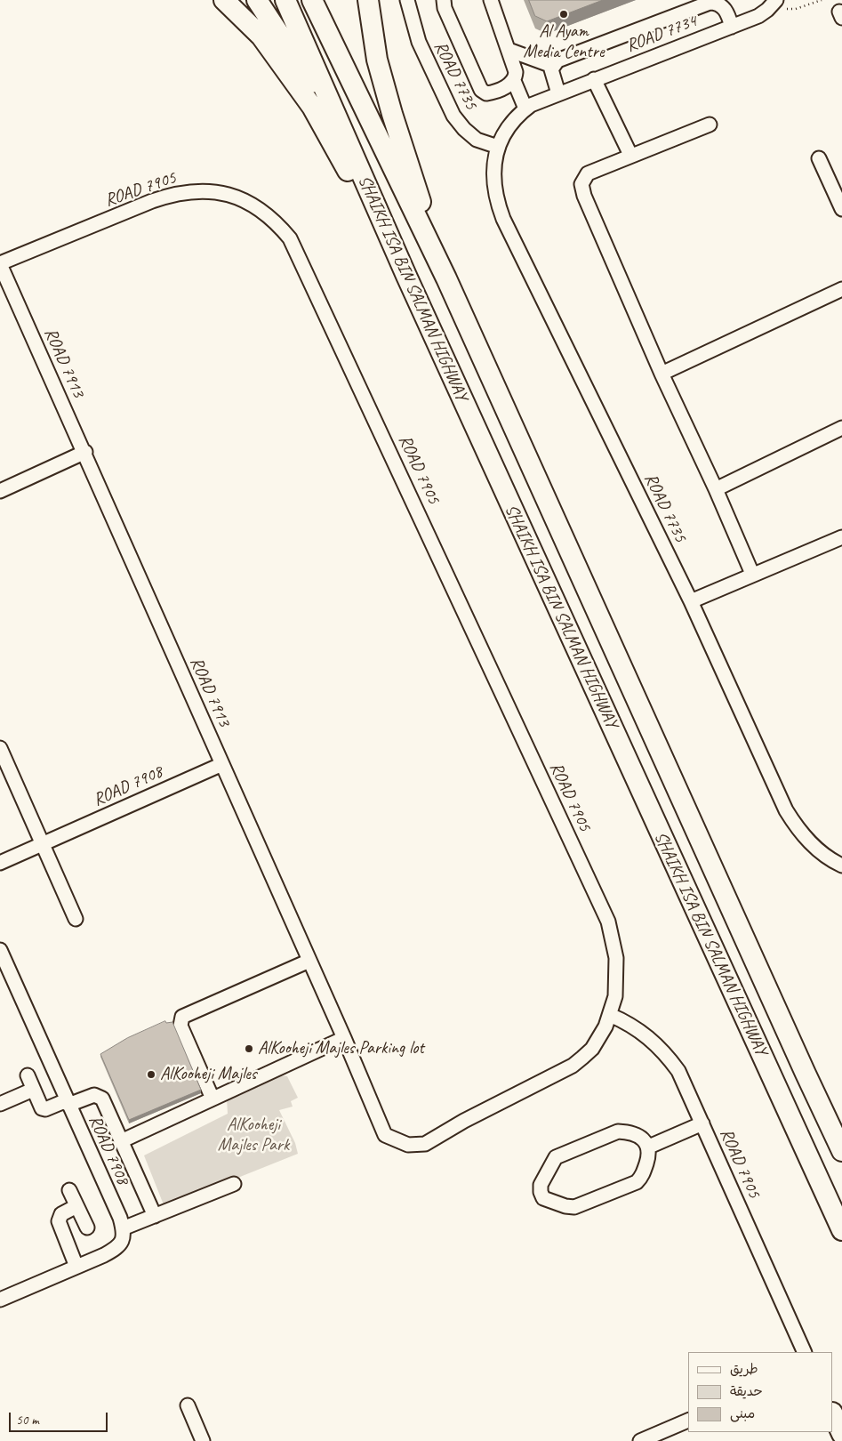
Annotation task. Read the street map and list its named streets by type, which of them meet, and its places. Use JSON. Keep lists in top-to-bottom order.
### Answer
{
  "streets": {
    "highway": ["SHAIKH ISA BIN SALMAN HIGHWAY"],
    "street": [
      "ROAD 7734",
      "ROAD 7735",
      "ROAD 7905",
      "ROAD 7913",
      "ROAD 7908"
    ]
  },
  "crossings": [
    ["ROAD 7734", "ROAD 7735"],
    ["ROAD 7905", "ROAD 7913"],
    ["ROAD 7913", "ROAD 7908"]
  ],
  "parks": ["AlKooheji Majles Park"],
  "places": ["Al Ayam Media Centre", "AlKooheji Majles Parking lot", "AlKooheji Majles"],
  "legend": ["طريق", "حديقة", "مبنى"],
  "scale_bar": "50 m"
}
